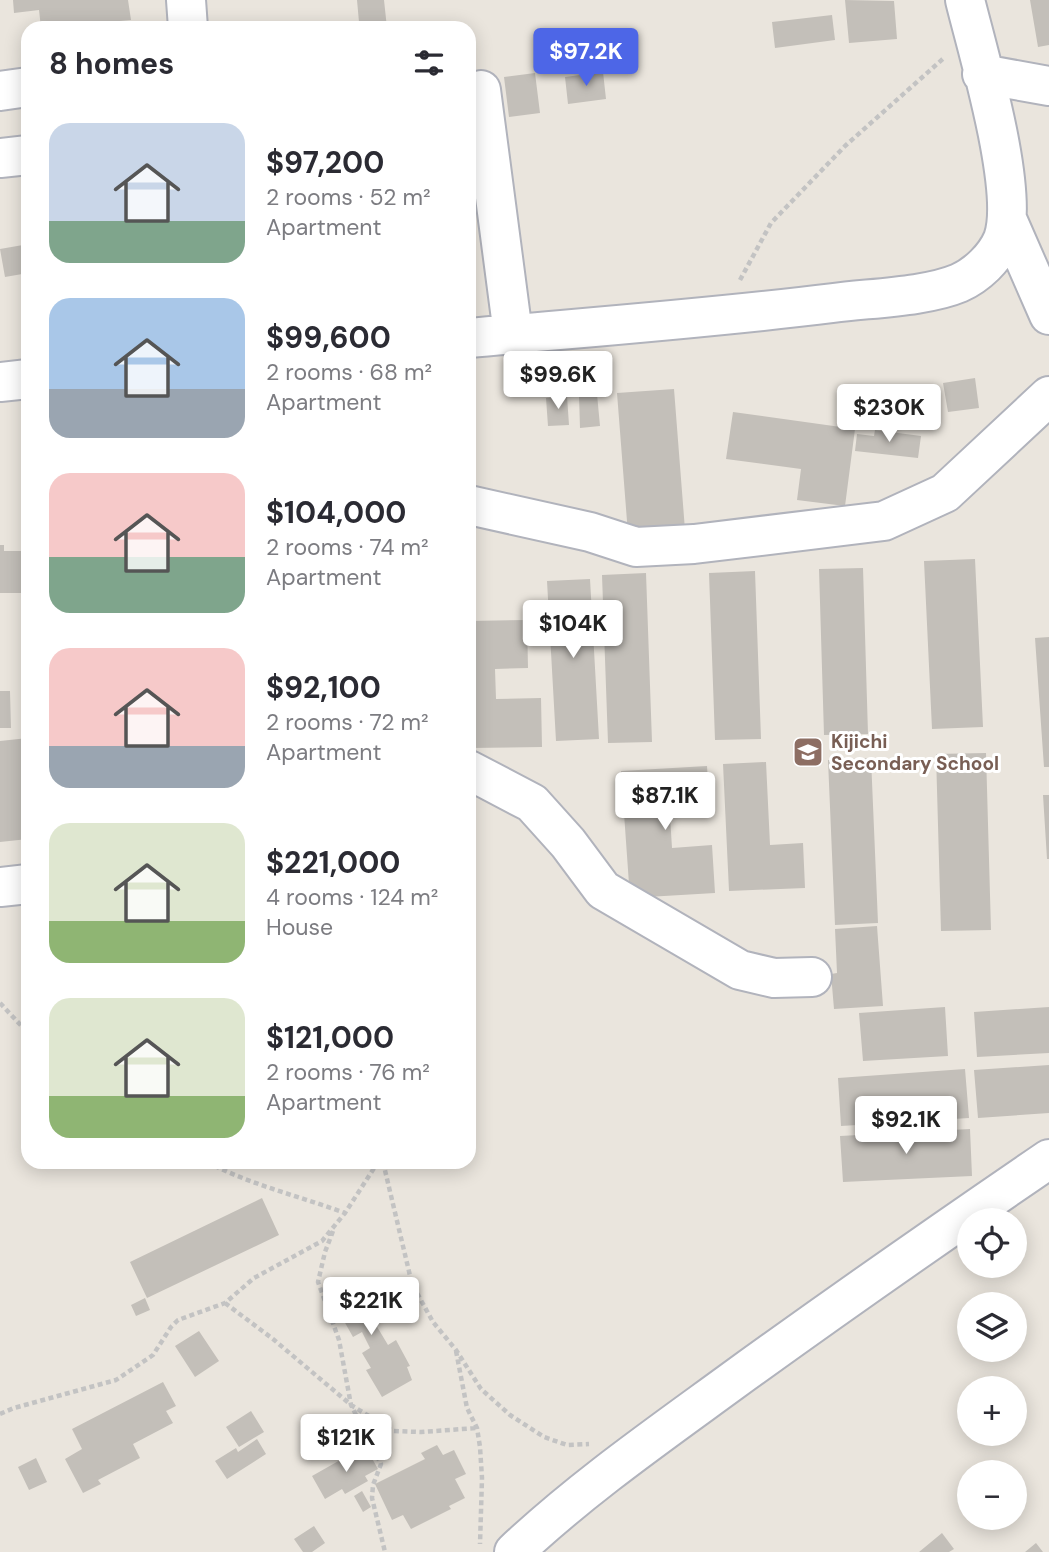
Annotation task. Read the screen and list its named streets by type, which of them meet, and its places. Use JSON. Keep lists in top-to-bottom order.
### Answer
{
  "places": {
    "school or university": ["Kijichi Secondary School"]
  },
  "page": {
    "heading": "8 homes",
    "price": [
      "$97.2K",
      "$99.6K",
      "$230K",
      "$104K",
      "$87.1K",
      "$92.1K",
      "$221K",
      "$121K"
    ],
    "list": [
      {
        "name": "$97,200",
        "note": "2 rooms · 52 m² · Apartment"
      },
      {
        "name": "$99,600",
        "note": "2 rooms · 68 m² · Apartment"
      },
      {
        "name": "$104,000",
        "note": "2 rooms · 74 m² · Apartment"
      },
      {
        "name": "$92,100",
        "note": "2 rooms · 72 m² · Apartment"
      },
      {
        "name": "$221,000",
        "note": "4 rooms · 124 m² · House"
      },
      {
        "name": "$121,000",
        "note": "2 rooms · 76 m² · Apartment"
      }
    ],
    "map_buttons": ["+", "−"]
  }
}
